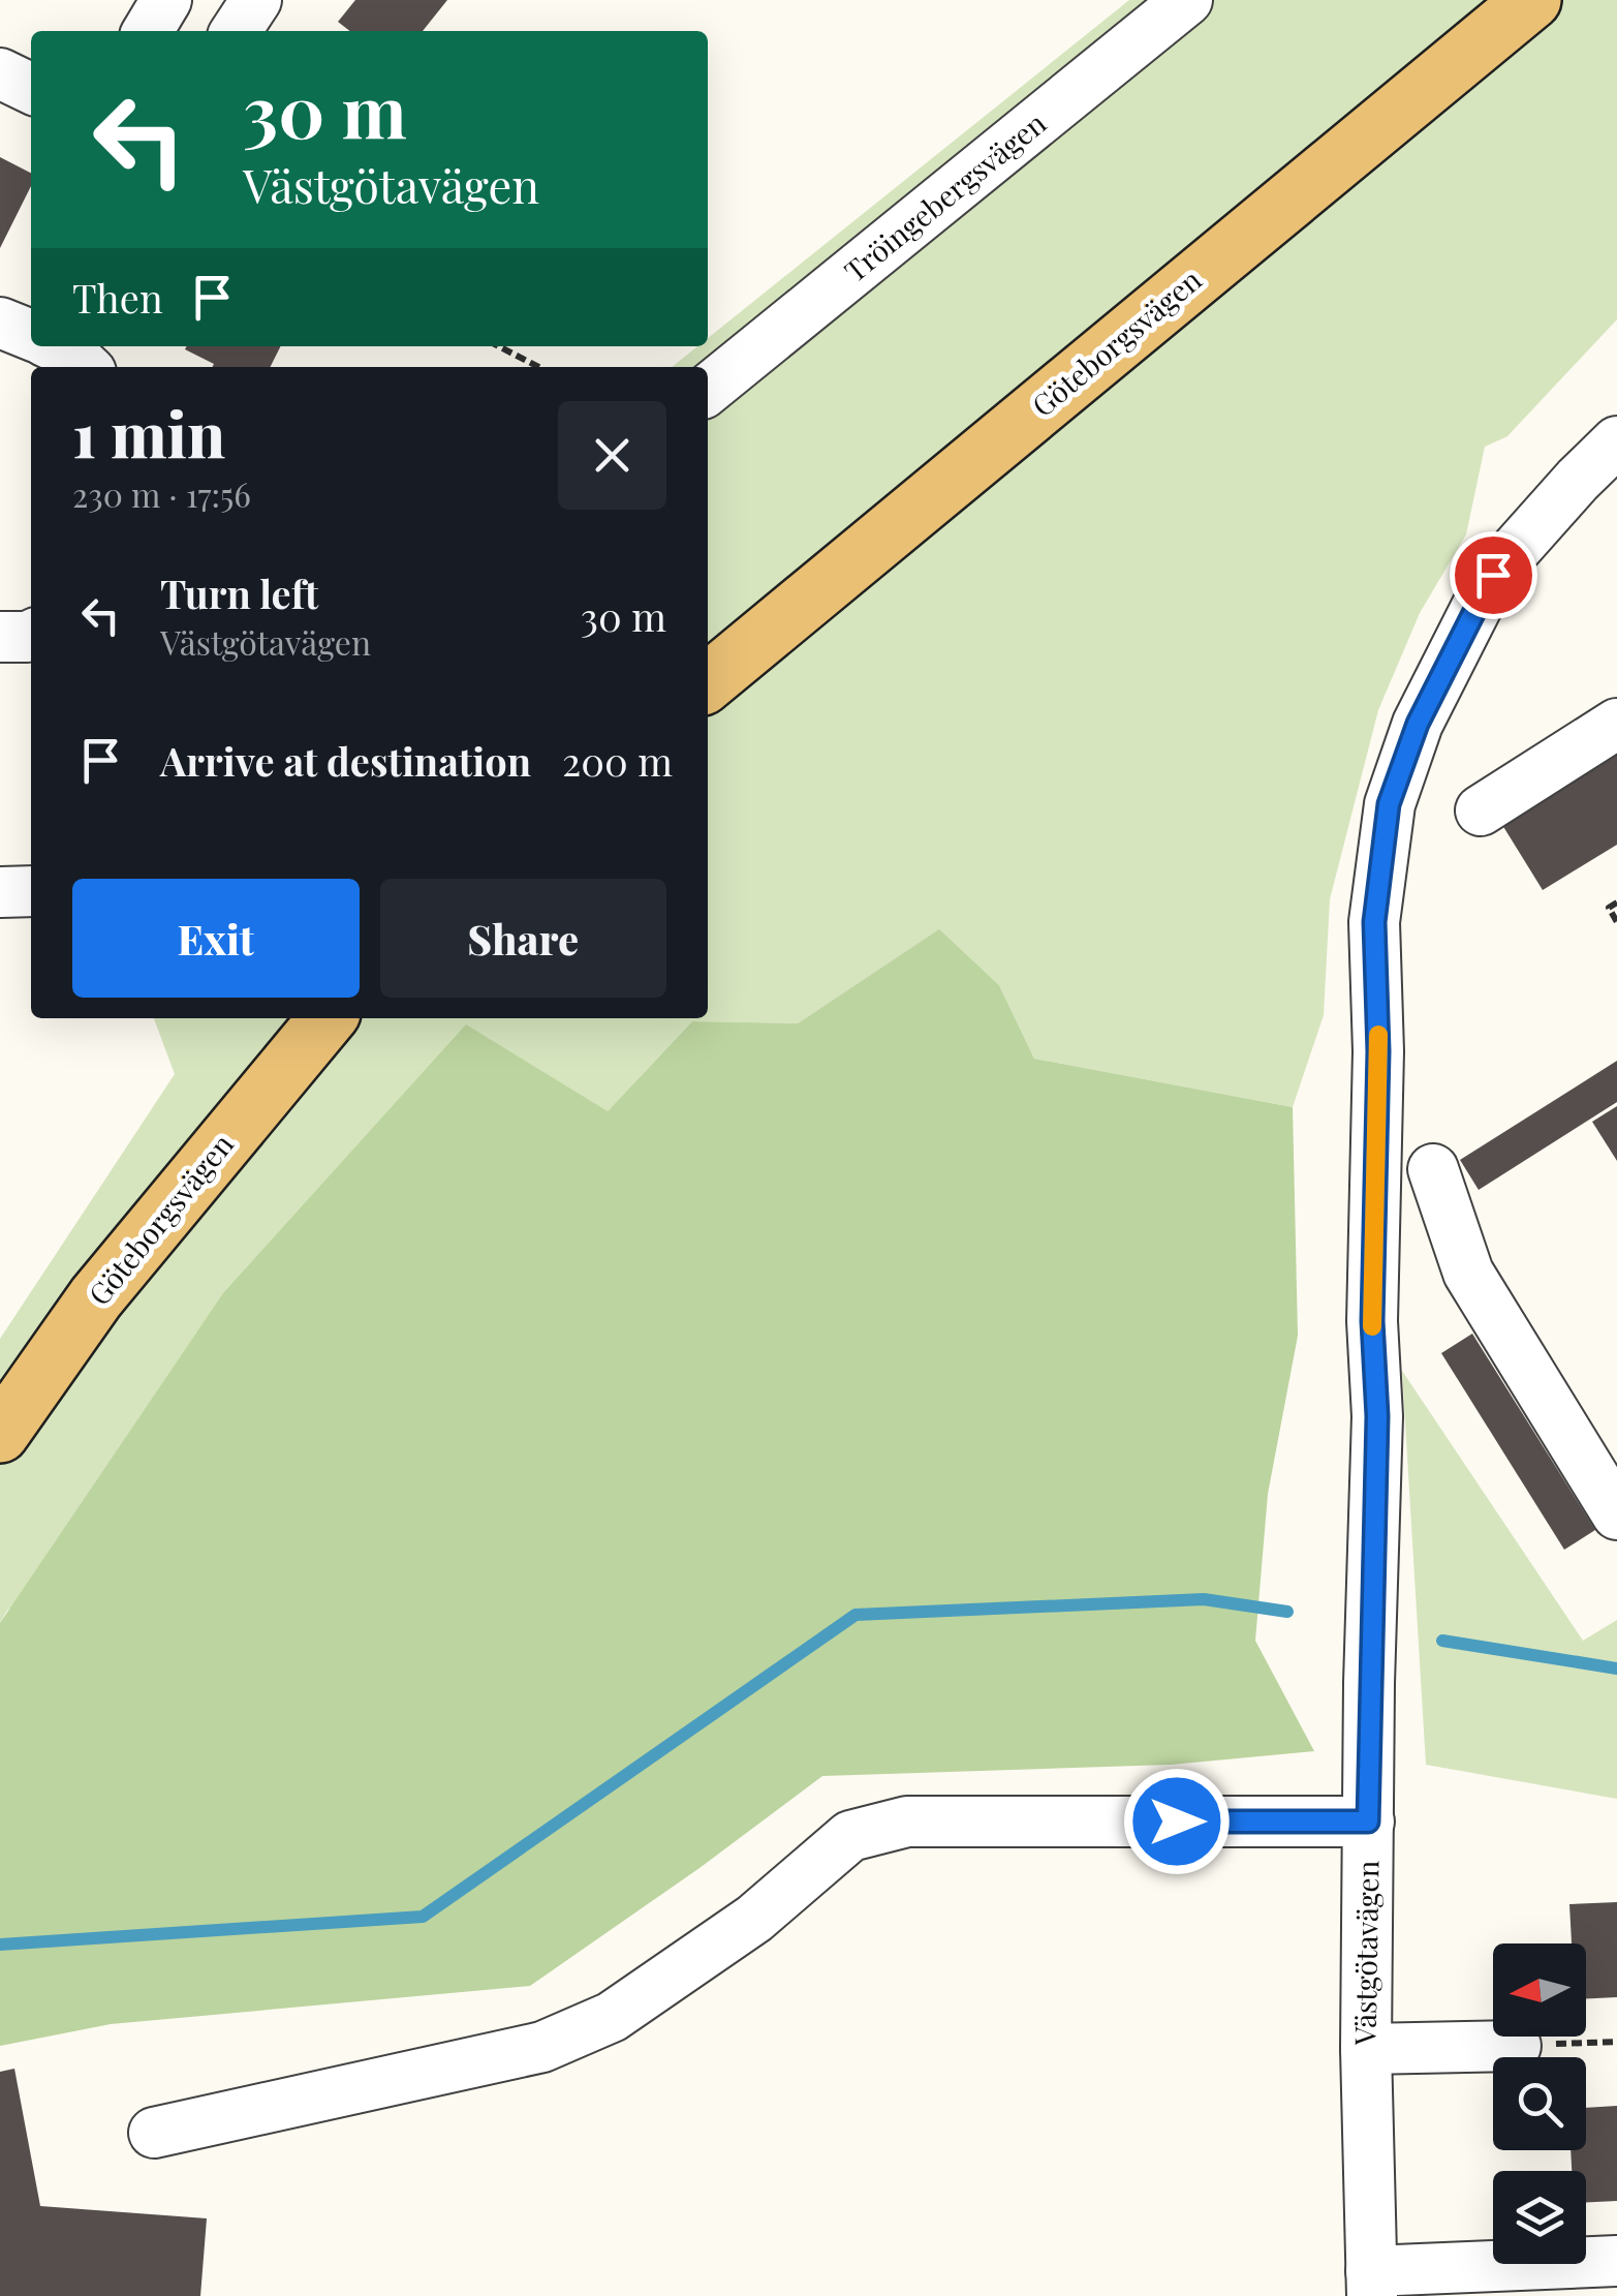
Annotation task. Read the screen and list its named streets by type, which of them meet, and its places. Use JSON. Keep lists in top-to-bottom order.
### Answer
{
  "streets": {
    "main road": ["Göteborgsvägen"],
    "street": ["Tröingebergsvägen", "Västgötavägen"]
  },
  "north": "left",
  "page": {
    "turn": ["30 m", "Västgötavägen"],
    "then": "Then",
    "heading": ["1 min", "230 m · 17:56"],
    "list": [
      {
        "name": "Turn left",
        "note": "Västgötavägen",
        "value": "30 m"
      },
      {
        "name": "Arrive at destination",
        "value": "200 m"
      }
    ],
    "buttons": ["Exit", "Share"]
  }
}
